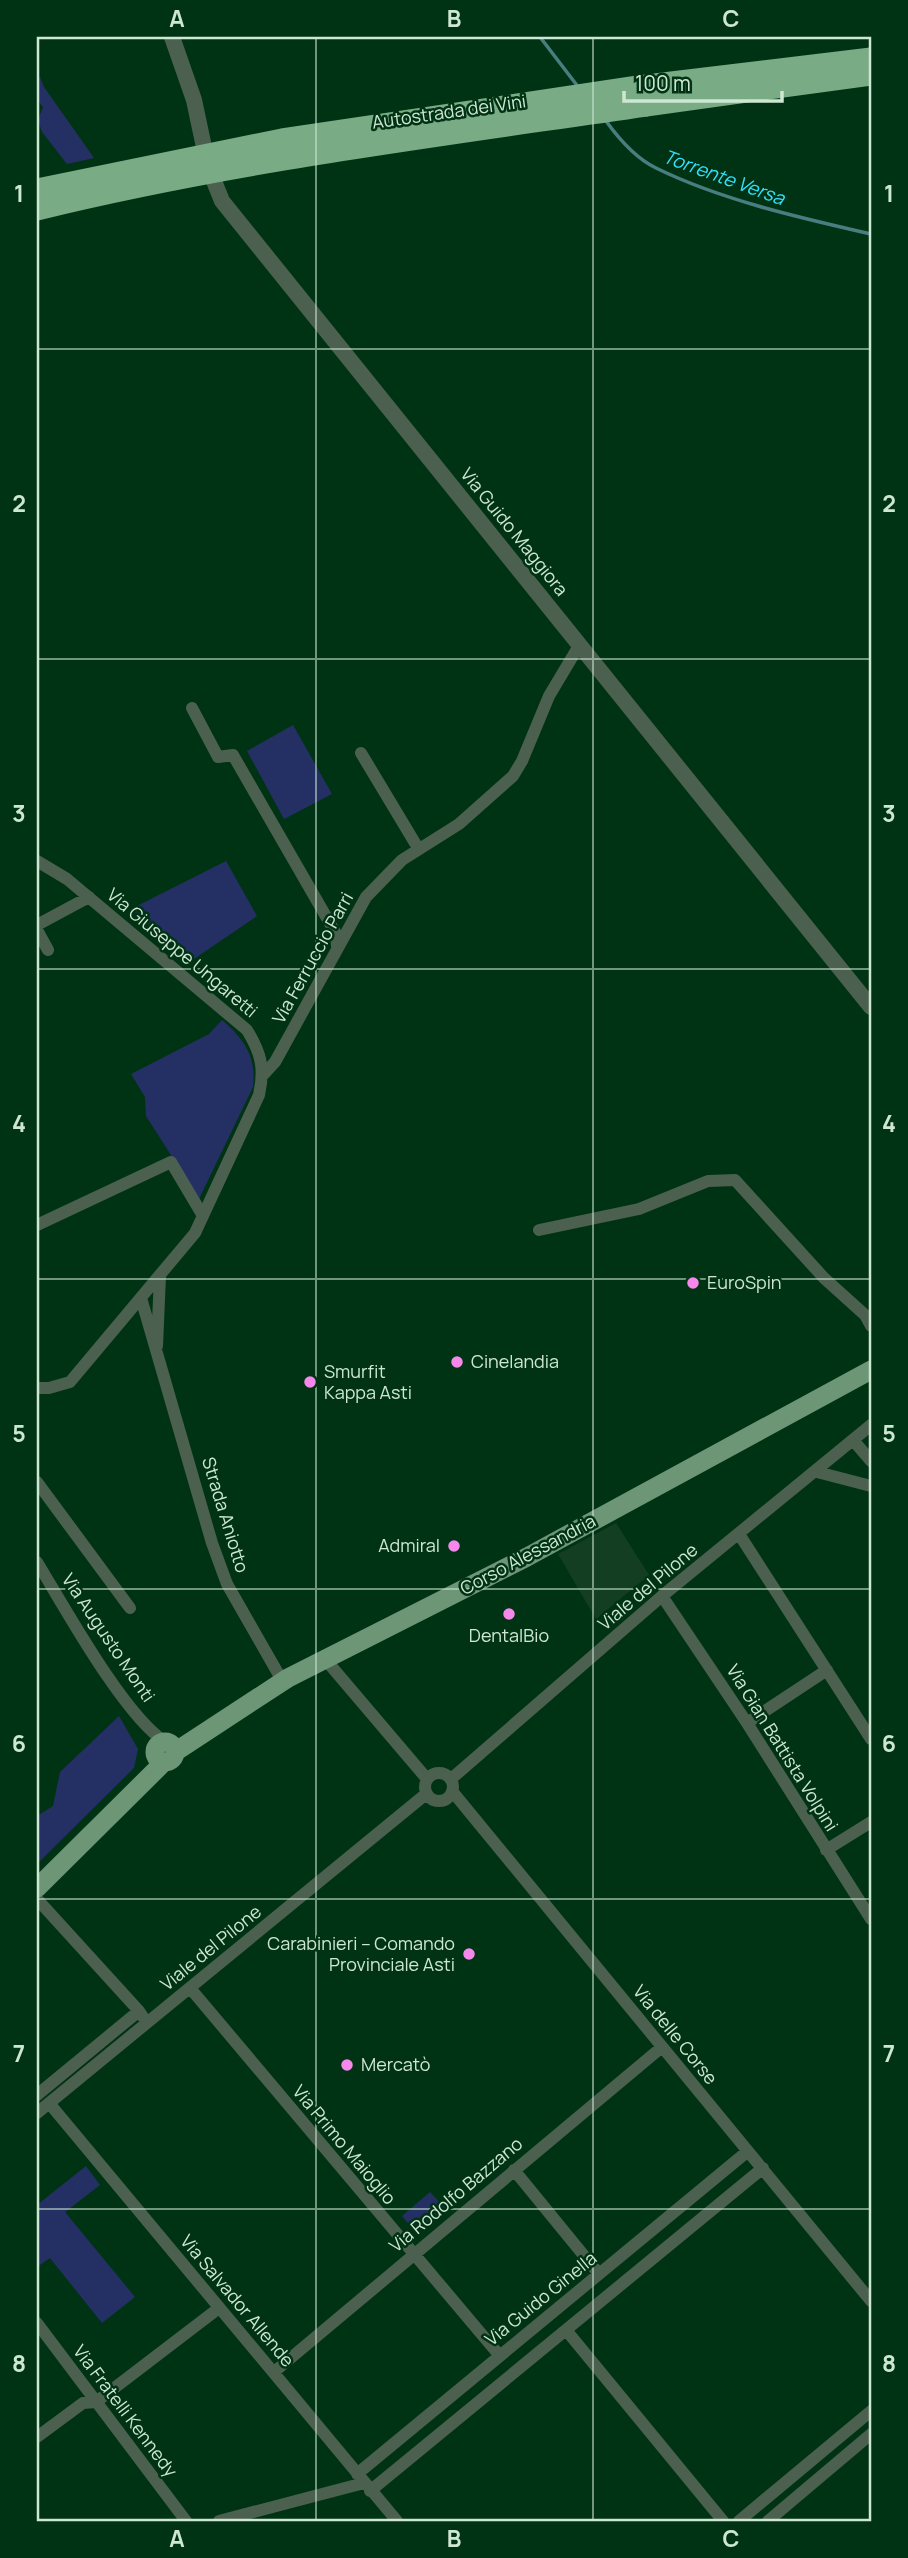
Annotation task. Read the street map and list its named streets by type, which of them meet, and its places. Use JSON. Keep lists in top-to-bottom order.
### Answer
{
  "streets": {
    "highway": ["Autostrada dei Vini"],
    "main road": ["Corso Alessandria"],
    "street": [
      "Via Guido Maggiora",
      "Via Giuseppe Ungaretti",
      "Via Ferruccio Parri",
      "Strada Aniotto",
      "Viale del Pilone",
      "Via Augusto Monti",
      "Via Gian Battista Volpini",
      "Via delle Corse",
      "Via Primo Maioglio",
      "Via Rodolfo Bazzano",
      "Via Guido Ginella",
      "Via Salvador Allende",
      "Via Fratelli Kennedy"
    ]
  },
  "crossings": [
    ["Via Guido Maggiora", "Via Ferruccio Parri"],
    ["Via Giuseppe Ungaretti", "Via Ferruccio Parri"],
    ["Strada Aniotto", "Corso Alessandria"],
    ["Corso Alessandria", "Via Augusto Monti"],
    ["Viale del Pilone", "Via Gian Battista Volpini"],
    ["Viale del Pilone", "Via delle Corse"],
    ["Viale del Pilone", "Via Primo Maioglio"],
    ["Viale del Pilone", "Via Salvador Allende"],
    ["Via delle Corse", "Via Rodolfo Bazzano"],
    ["Via delle Corse", "Via Guido Ginella"],
    ["Via Primo Maioglio", "Via Rodolfo Bazzano"],
    ["Via Primo Maioglio", "Via Guido Ginella"],
    ["Via Rodolfo Bazzano", "Via Salvador Allende"],
    ["Via Guido Ginella", "Via Salvador Allende"]
  ],
  "water": ["Torrente Versa"],
  "places": [
    "EuroSpin",
    "Cinelandia",
    "Smurfit Kappa Asti",
    "Admiral",
    "DentalBio",
    "Carabinieri – Comando Provinciale Asti",
    "Mercatò"
  ],
  "scale_bar": "100 m",
  "grid": {
    "columns": ["A", "B", "C"],
    "rows": [
      "1",
      "2",
      "3",
      "4",
      "5",
      "6",
      "7",
      "8"
    ]
  }
}
